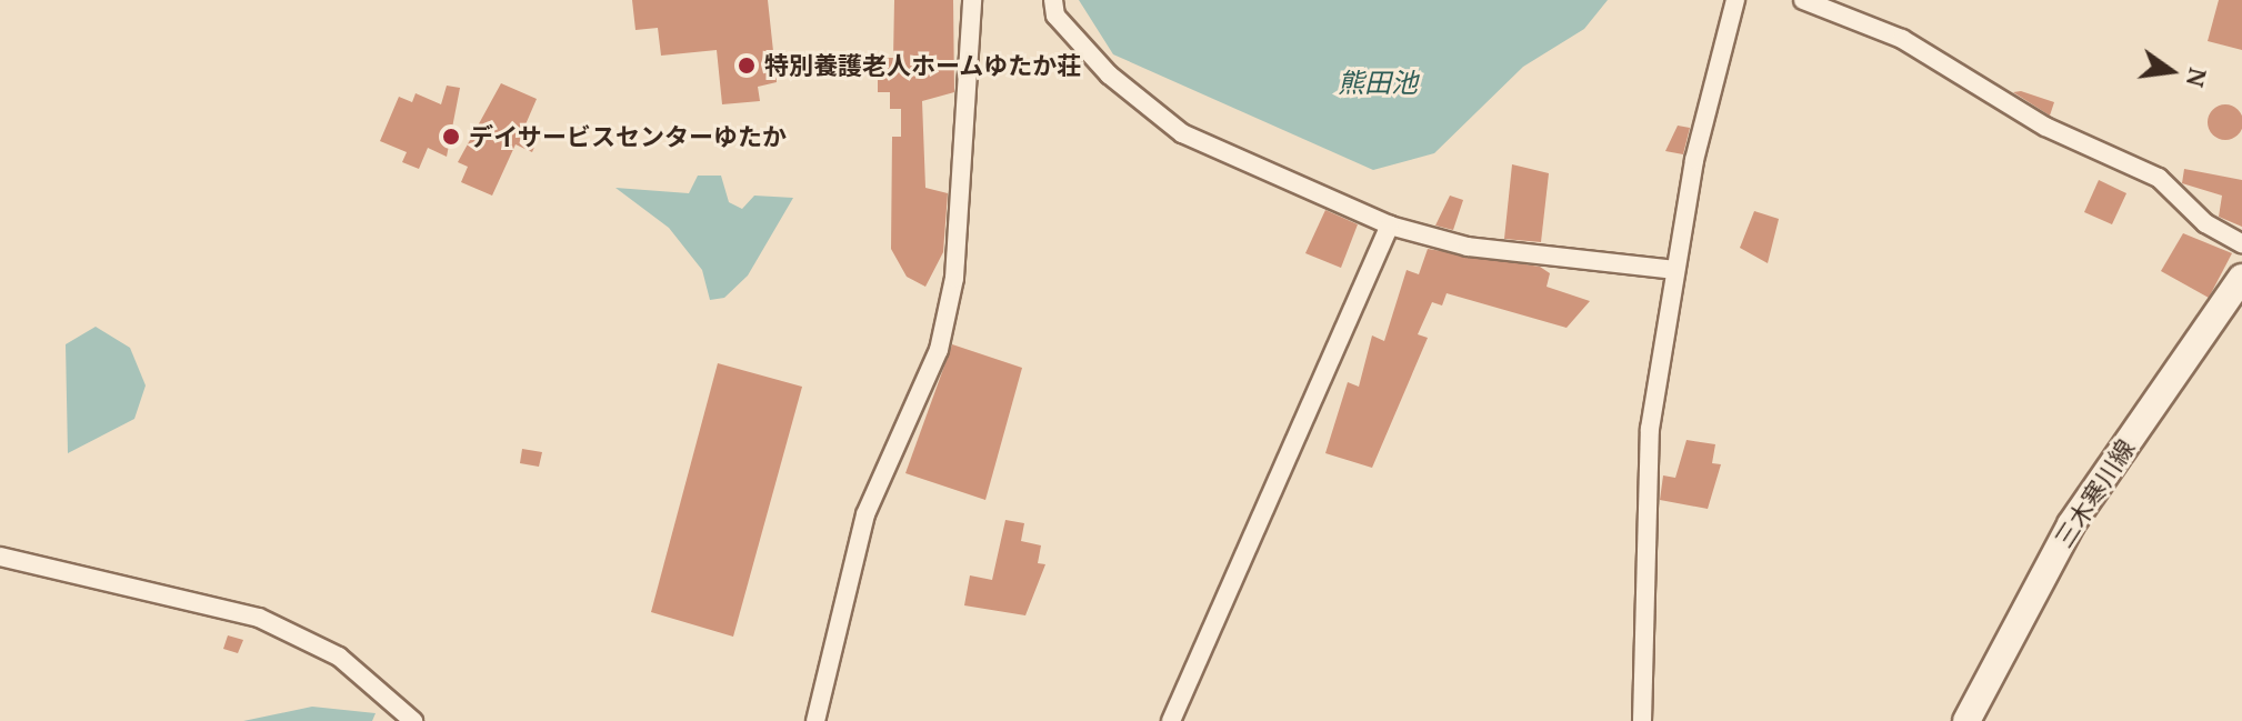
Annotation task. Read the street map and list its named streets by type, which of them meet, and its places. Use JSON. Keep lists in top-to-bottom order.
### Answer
{
  "streets": {
    "main road": ["三木寒川線"]
  },
  "water": ["熊田池"],
  "places": ["特別養護老人ホームゆたか荘", "デイサービスセンターゆたか"],
  "north": "right"
}
